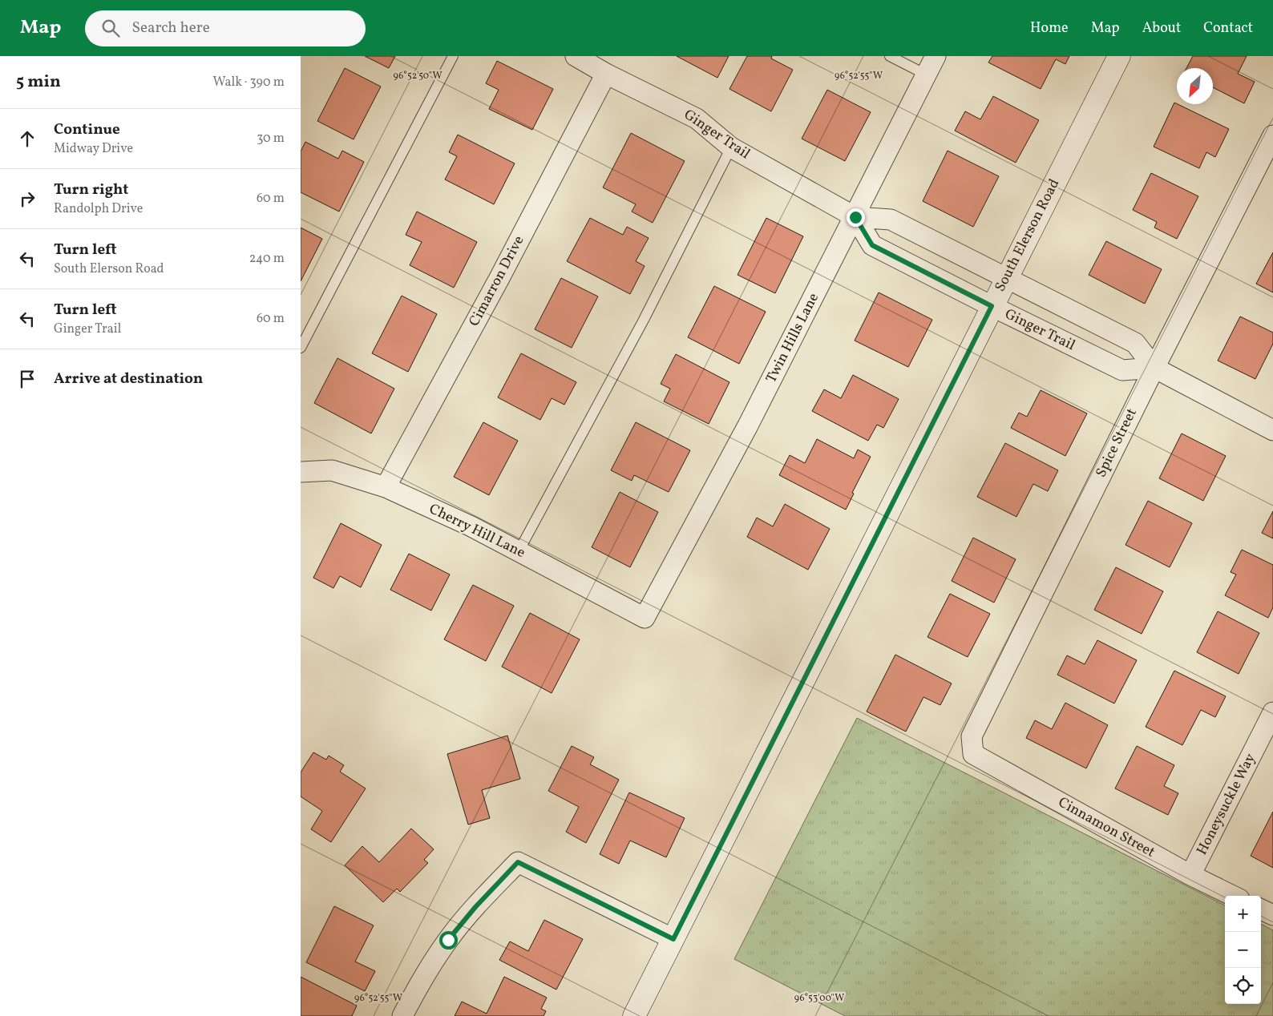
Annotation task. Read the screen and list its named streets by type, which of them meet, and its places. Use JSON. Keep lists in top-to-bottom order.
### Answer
{
  "streets": {
    "street": [
      "Ginger Trail",
      "South Elerson Road",
      "Cimarron Drive",
      "Twin Hills Lane",
      "Spice Street",
      "Cherry Hill Lane",
      "Honeysuckle Way",
      "Cinnamon Street"
    ]
  },
  "crossings": [
    ["Ginger Trail", "South Elerson Road"],
    ["Ginger Trail", "Cimarron Drive"],
    ["Ginger Trail", "Twin Hills Lane"],
    ["Ginger Trail", "Spice Street"],
    ["Cimarron Drive", "Cherry Hill Lane"],
    ["Twin Hills Lane", "Cherry Hill Lane"],
    ["Spice Street", "Cinnamon Street"],
    ["Honeysuckle Way", "Cinnamon Street"]
  ],
  "north": "bottom left",
  "page": {
    "header": "Map",
    "search": "Search here",
    "nav": [
      "Home",
      "Map",
      "About",
      "Contact"
    ],
    "heading": ["5 min", "Walk · 390 m"],
    "list": [
      ["Continue", "Midway Drive", "30 m"],
      ["Turn right", "Randolph Drive", "60 m"],
      ["Turn left", "South Elerson Road", "240 m"],
      ["Turn left", "Ginger Trail", "60 m"],
      "Arrive at destination"
    ],
    "map_buttons": ["+", "−"]
  },
  "coordinates": ["96°52'50\"W", "96°52'55\"W", "96°53'00\"W"]
}
